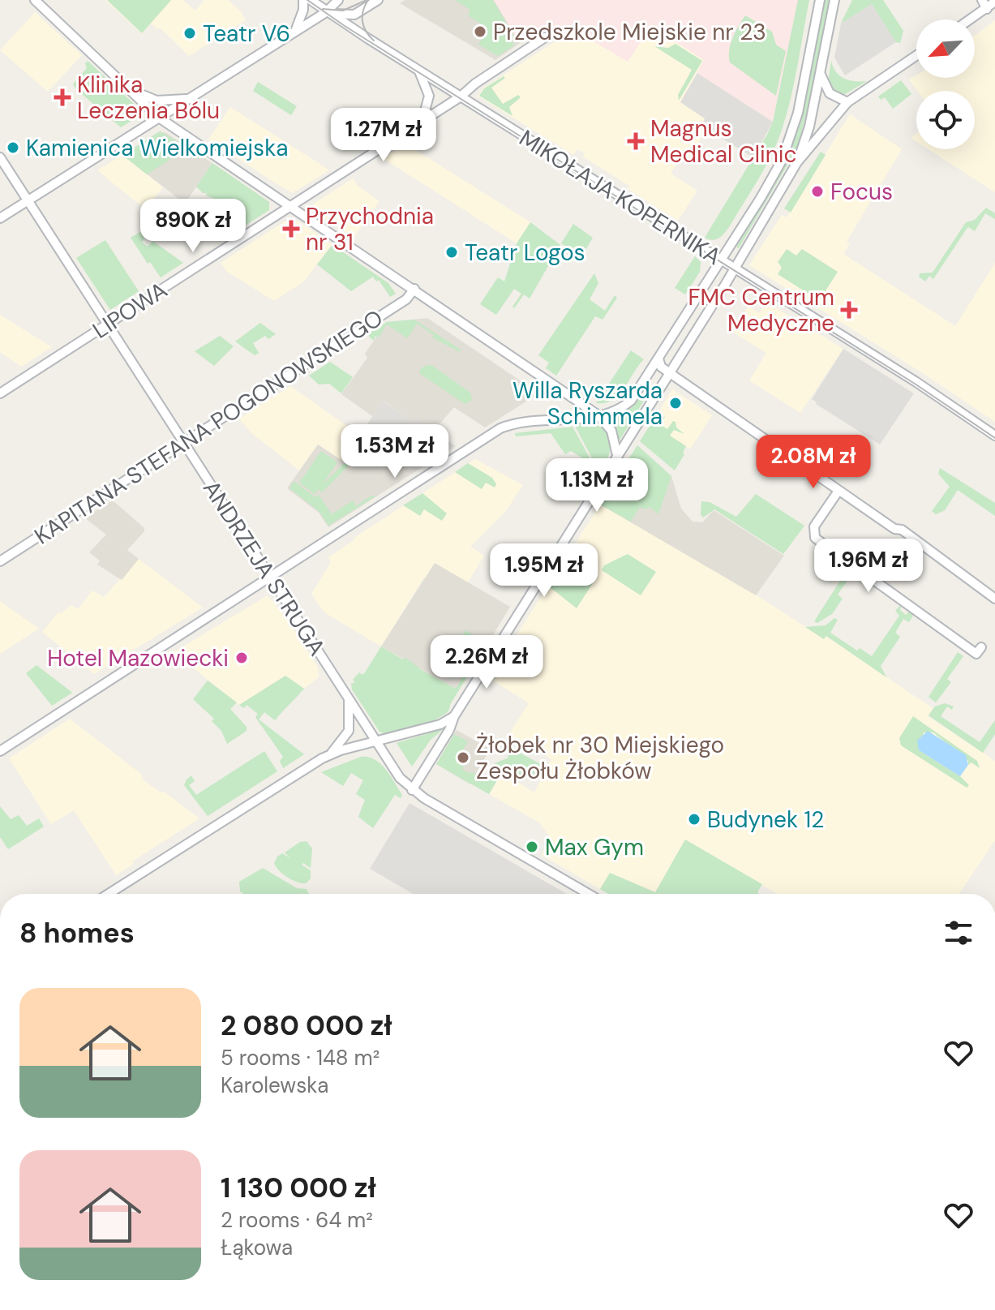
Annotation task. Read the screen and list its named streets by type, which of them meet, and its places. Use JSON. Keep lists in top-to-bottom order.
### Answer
{
  "streets": {
    "street": [
      "MIKOŁAJA KOPERNIKA",
      "LIPOWA",
      "KAPITANA STEFANA POGONOWSKIEGO",
      "ANDRZEJA STRUGA"
    ]
  },
  "crossings": [
    ["MIKOŁAJA KOPERNIKA", "LIPOWA"],
    ["LIPOWA", "ANDRZEJA STRUGA"],
    ["KAPITANA STEFANA POGONOWSKIEGO", "ANDRZEJA STRUGA"]
  ],
  "places": {
    "other": [
      "Przedszkole Miejskie nr 23",
      "Teatr V6",
      "Kamienica Wielkomiejska",
      "Focus",
      "Teatr Logos",
      "Willa Ryszarda Schimmela",
      "Hotel Mazowiecki",
      "Żłobek nr 30 Miejskiego Zespołu Żłobków",
      "Budynek 12",
      "Max Gym"
    ],
    "health": [
      "Klinika Leczenia Bólu",
      "Magnus Medical Clinic",
      "Przychodnia nr 31",
      "FMC Centrum Medyczne"
    ]
  },
  "north": "bottom left",
  "page": {
    "price": [
      "1.27M zł",
      "890K zł",
      "1.53M zł",
      "2.08M zł",
      "1.13M zł",
      "1.96M zł",
      "1.95M zł",
      "2.26M zł"
    ],
    "heading": "8 homes",
    "list": [
      {
        "name": "2 080 000 zł",
        "note": "5 rooms · 148 m² · Karolewska"
      },
      {
        "name": "1 130 000 zł",
        "note": "2 rooms · 64 m² · Łąkowa"
      }
    ]
  }
}
